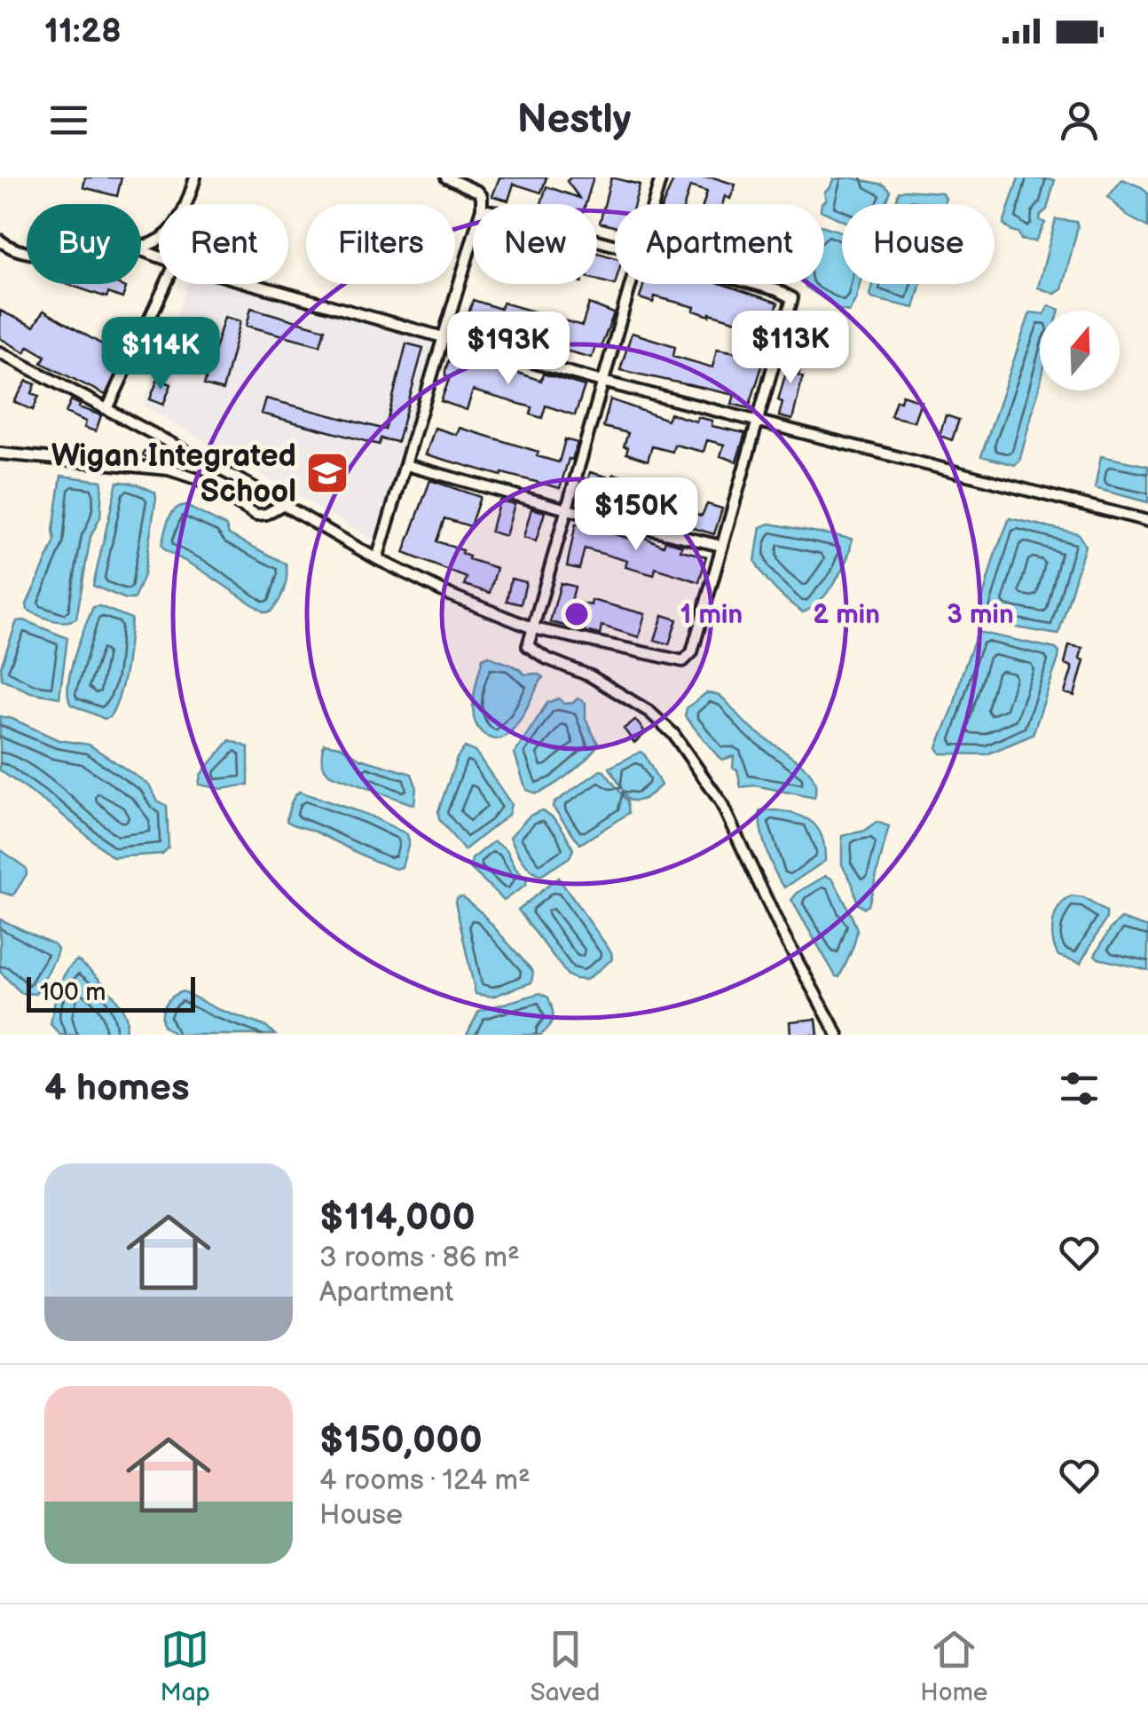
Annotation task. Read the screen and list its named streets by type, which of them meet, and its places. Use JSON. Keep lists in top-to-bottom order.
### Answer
{
  "places": {
    "school or university": ["Wigan Integrated School"]
  },
  "scale_bar": "100 m",
  "north": "top",
  "page": {
    "status": "11:28",
    "header": "Nestly",
    "chip": [
      "Buy",
      "Rent",
      "Filters",
      "New",
      "Apartment",
      "House"
    ],
    "price": [
      "$113K",
      "$193K",
      "$114K",
      "$150K"
    ],
    "scale": "100 m",
    "heading": "4 homes",
    "list": [
      {
        "name": "$114,000",
        "note": "3 rooms · 86 m² · Apartment"
      },
      {
        "name": "$150,000",
        "note": "4 rooms · 124 m² · House"
      }
    ],
    "tabs": ["Map", "Saved", "Home"]
  },
  "rings": ["1 min", "2 min", "3 min"]
}
